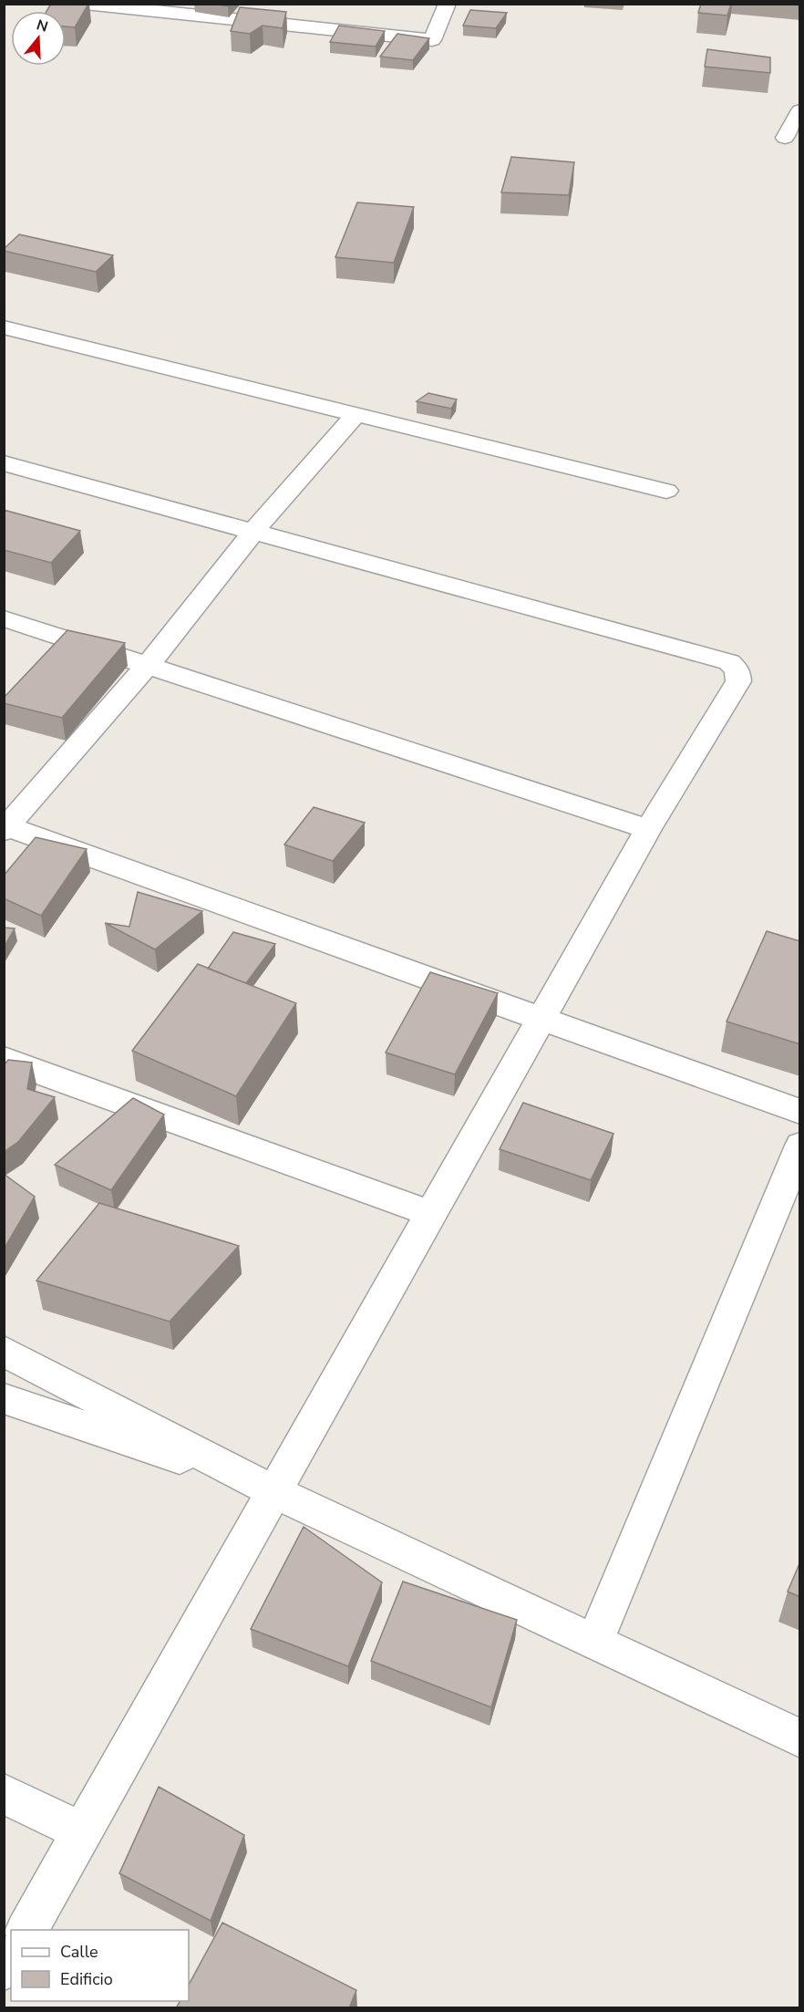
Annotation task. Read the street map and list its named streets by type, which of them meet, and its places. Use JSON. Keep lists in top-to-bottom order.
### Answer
{
  "legend": ["Calle", "Edificio"],
  "north": "top"
}
